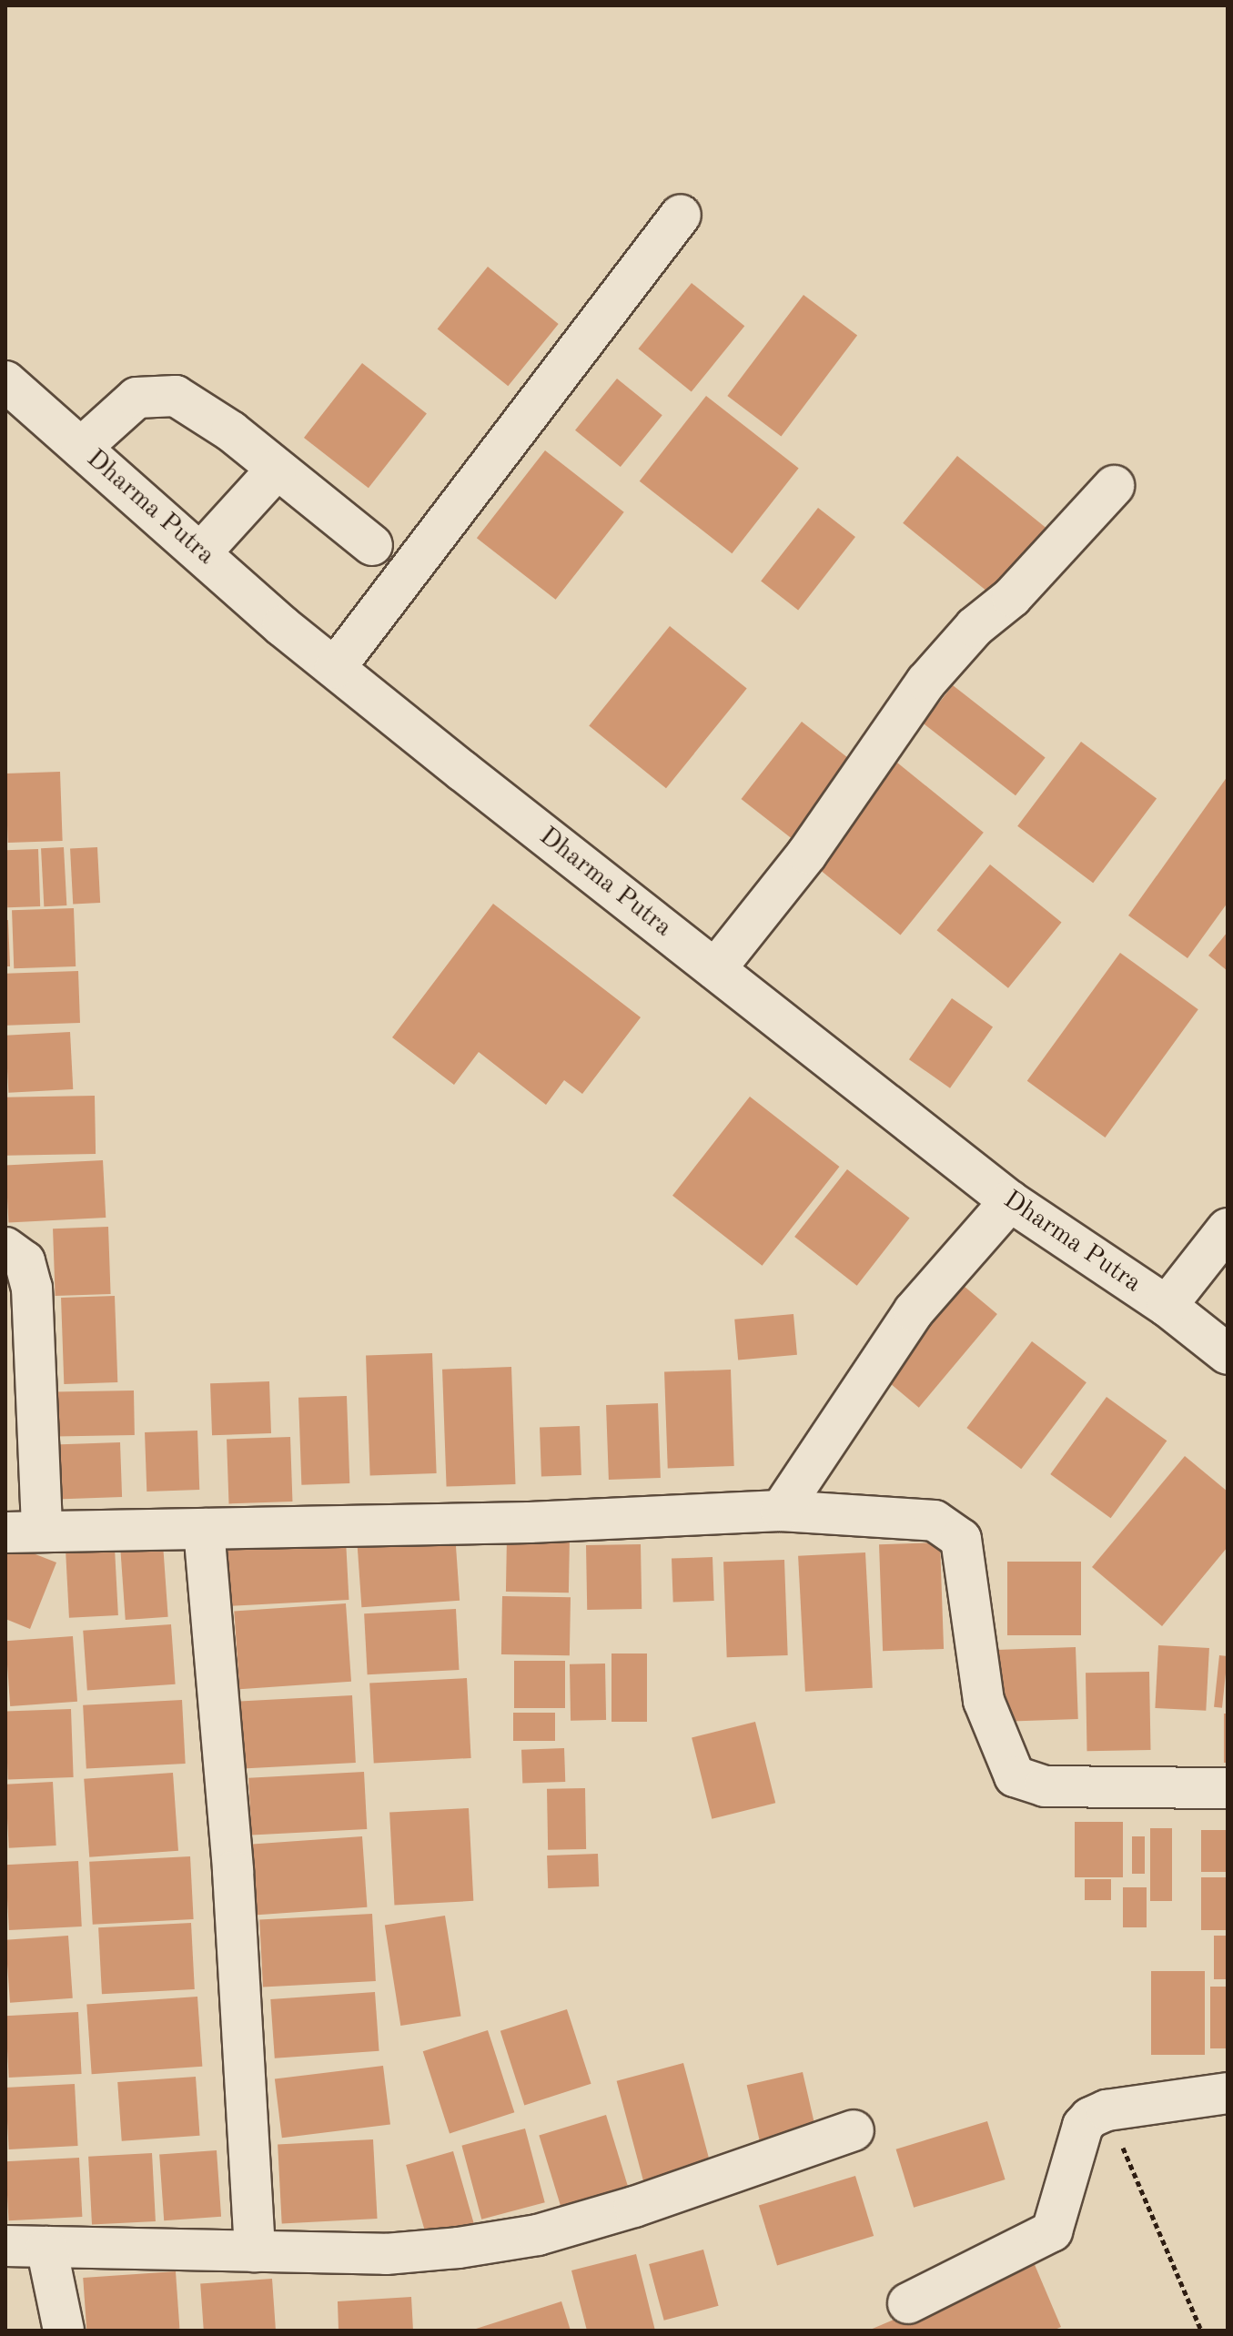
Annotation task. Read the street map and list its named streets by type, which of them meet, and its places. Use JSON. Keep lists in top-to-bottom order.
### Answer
{
  "streets": {
    "street": ["Dharma Putra"]
  }
}
